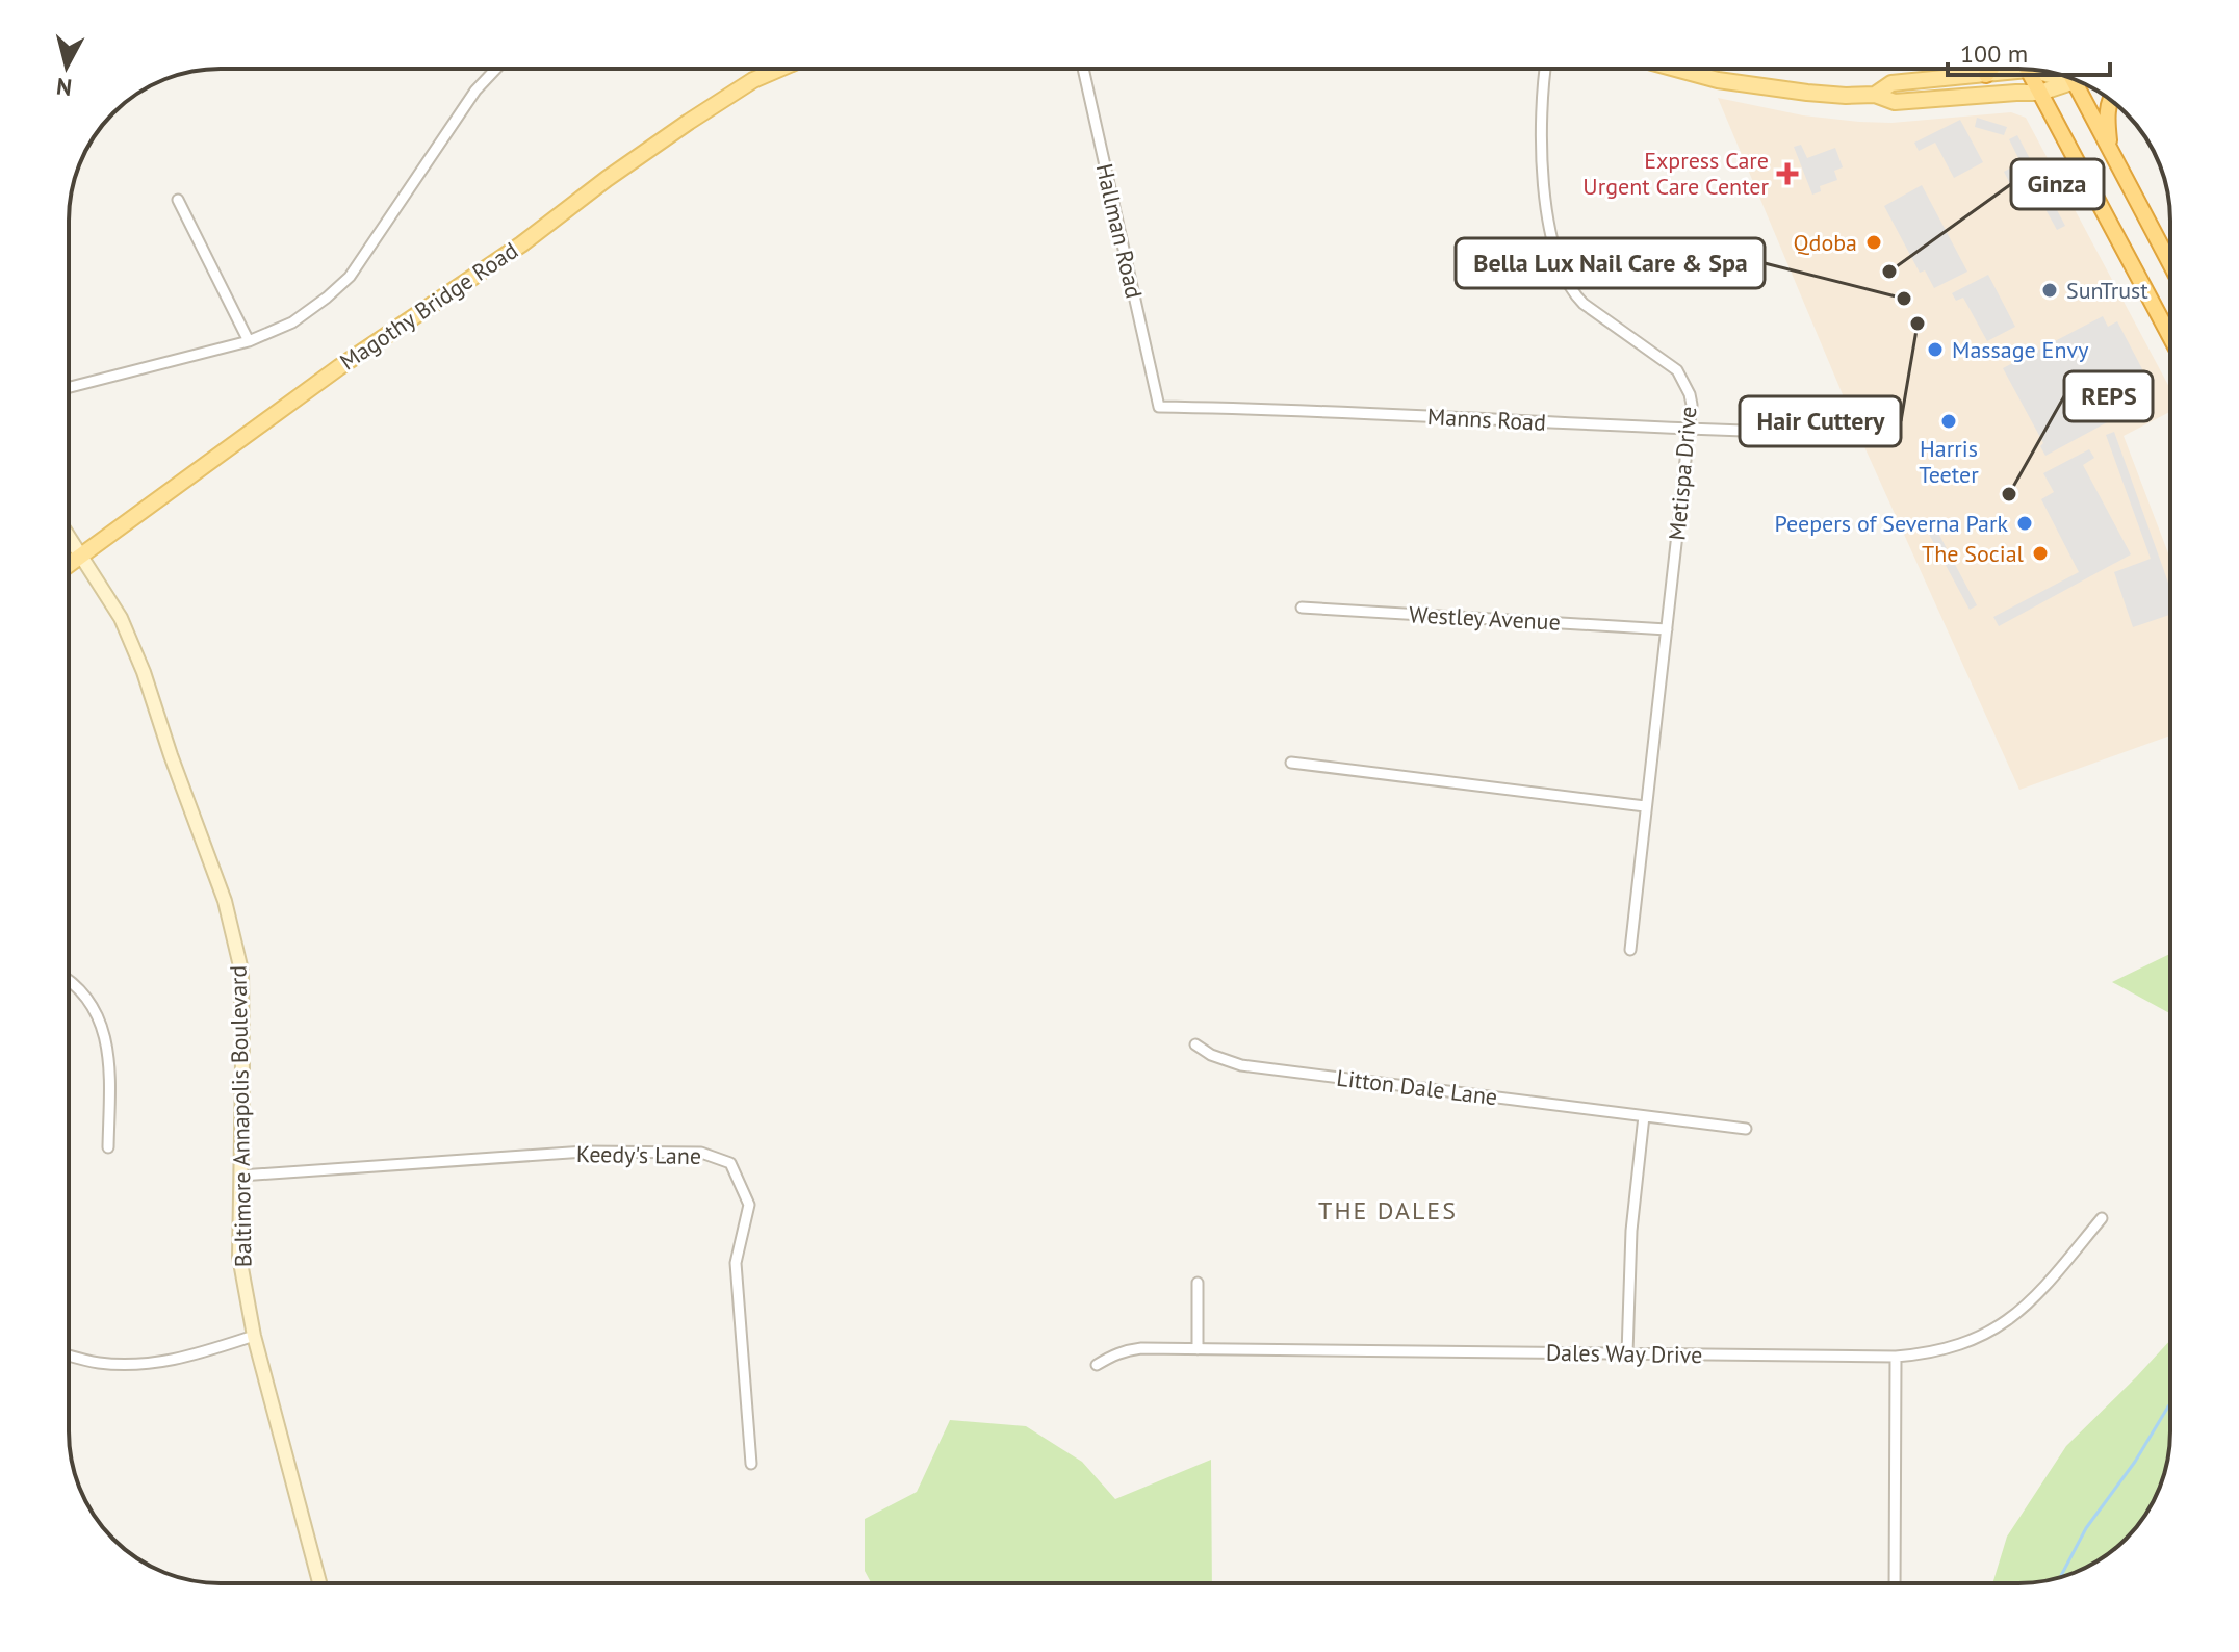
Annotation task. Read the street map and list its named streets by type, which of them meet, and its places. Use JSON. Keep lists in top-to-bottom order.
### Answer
{
  "streets": {
    "main road": ["Magothy Bridge Road", "Baltimore Annapolis Boulevard"],
    "street": [
      "Hallman Road",
      "Manns Road",
      "Metispa Drive",
      "Westley Avenue",
      "Litton Dale Lane",
      "Keedy's Lane",
      "Dales Way Drive"
    ]
  },
  "crossings": [
    ["Hallman Road", "Manns Road"],
    ["Magothy Bridge Road", "Baltimore Annapolis Boulevard"],
    ["Manns Road", "Metispa Drive"],
    ["Metispa Drive", "Westley Avenue"],
    ["Baltimore Annapolis Boulevard", "Keedy's Lane"]
  ],
  "districts": ["THE DALES"],
  "places": {
    "health": ["Express Care Urgent Care Center"],
    "other": [
      "Qdoba",
      "Ginza",
      "SunTrust",
      "Bella Lux Nail Care & Spa",
      "Hair Cuttery",
      "Massage Envy",
      "Harris Teeter",
      "REPS",
      "Peepers of Severna Park",
      "The Social"
    ]
  },
  "scale_bar": "100 m",
  "north": "bottom"
}
